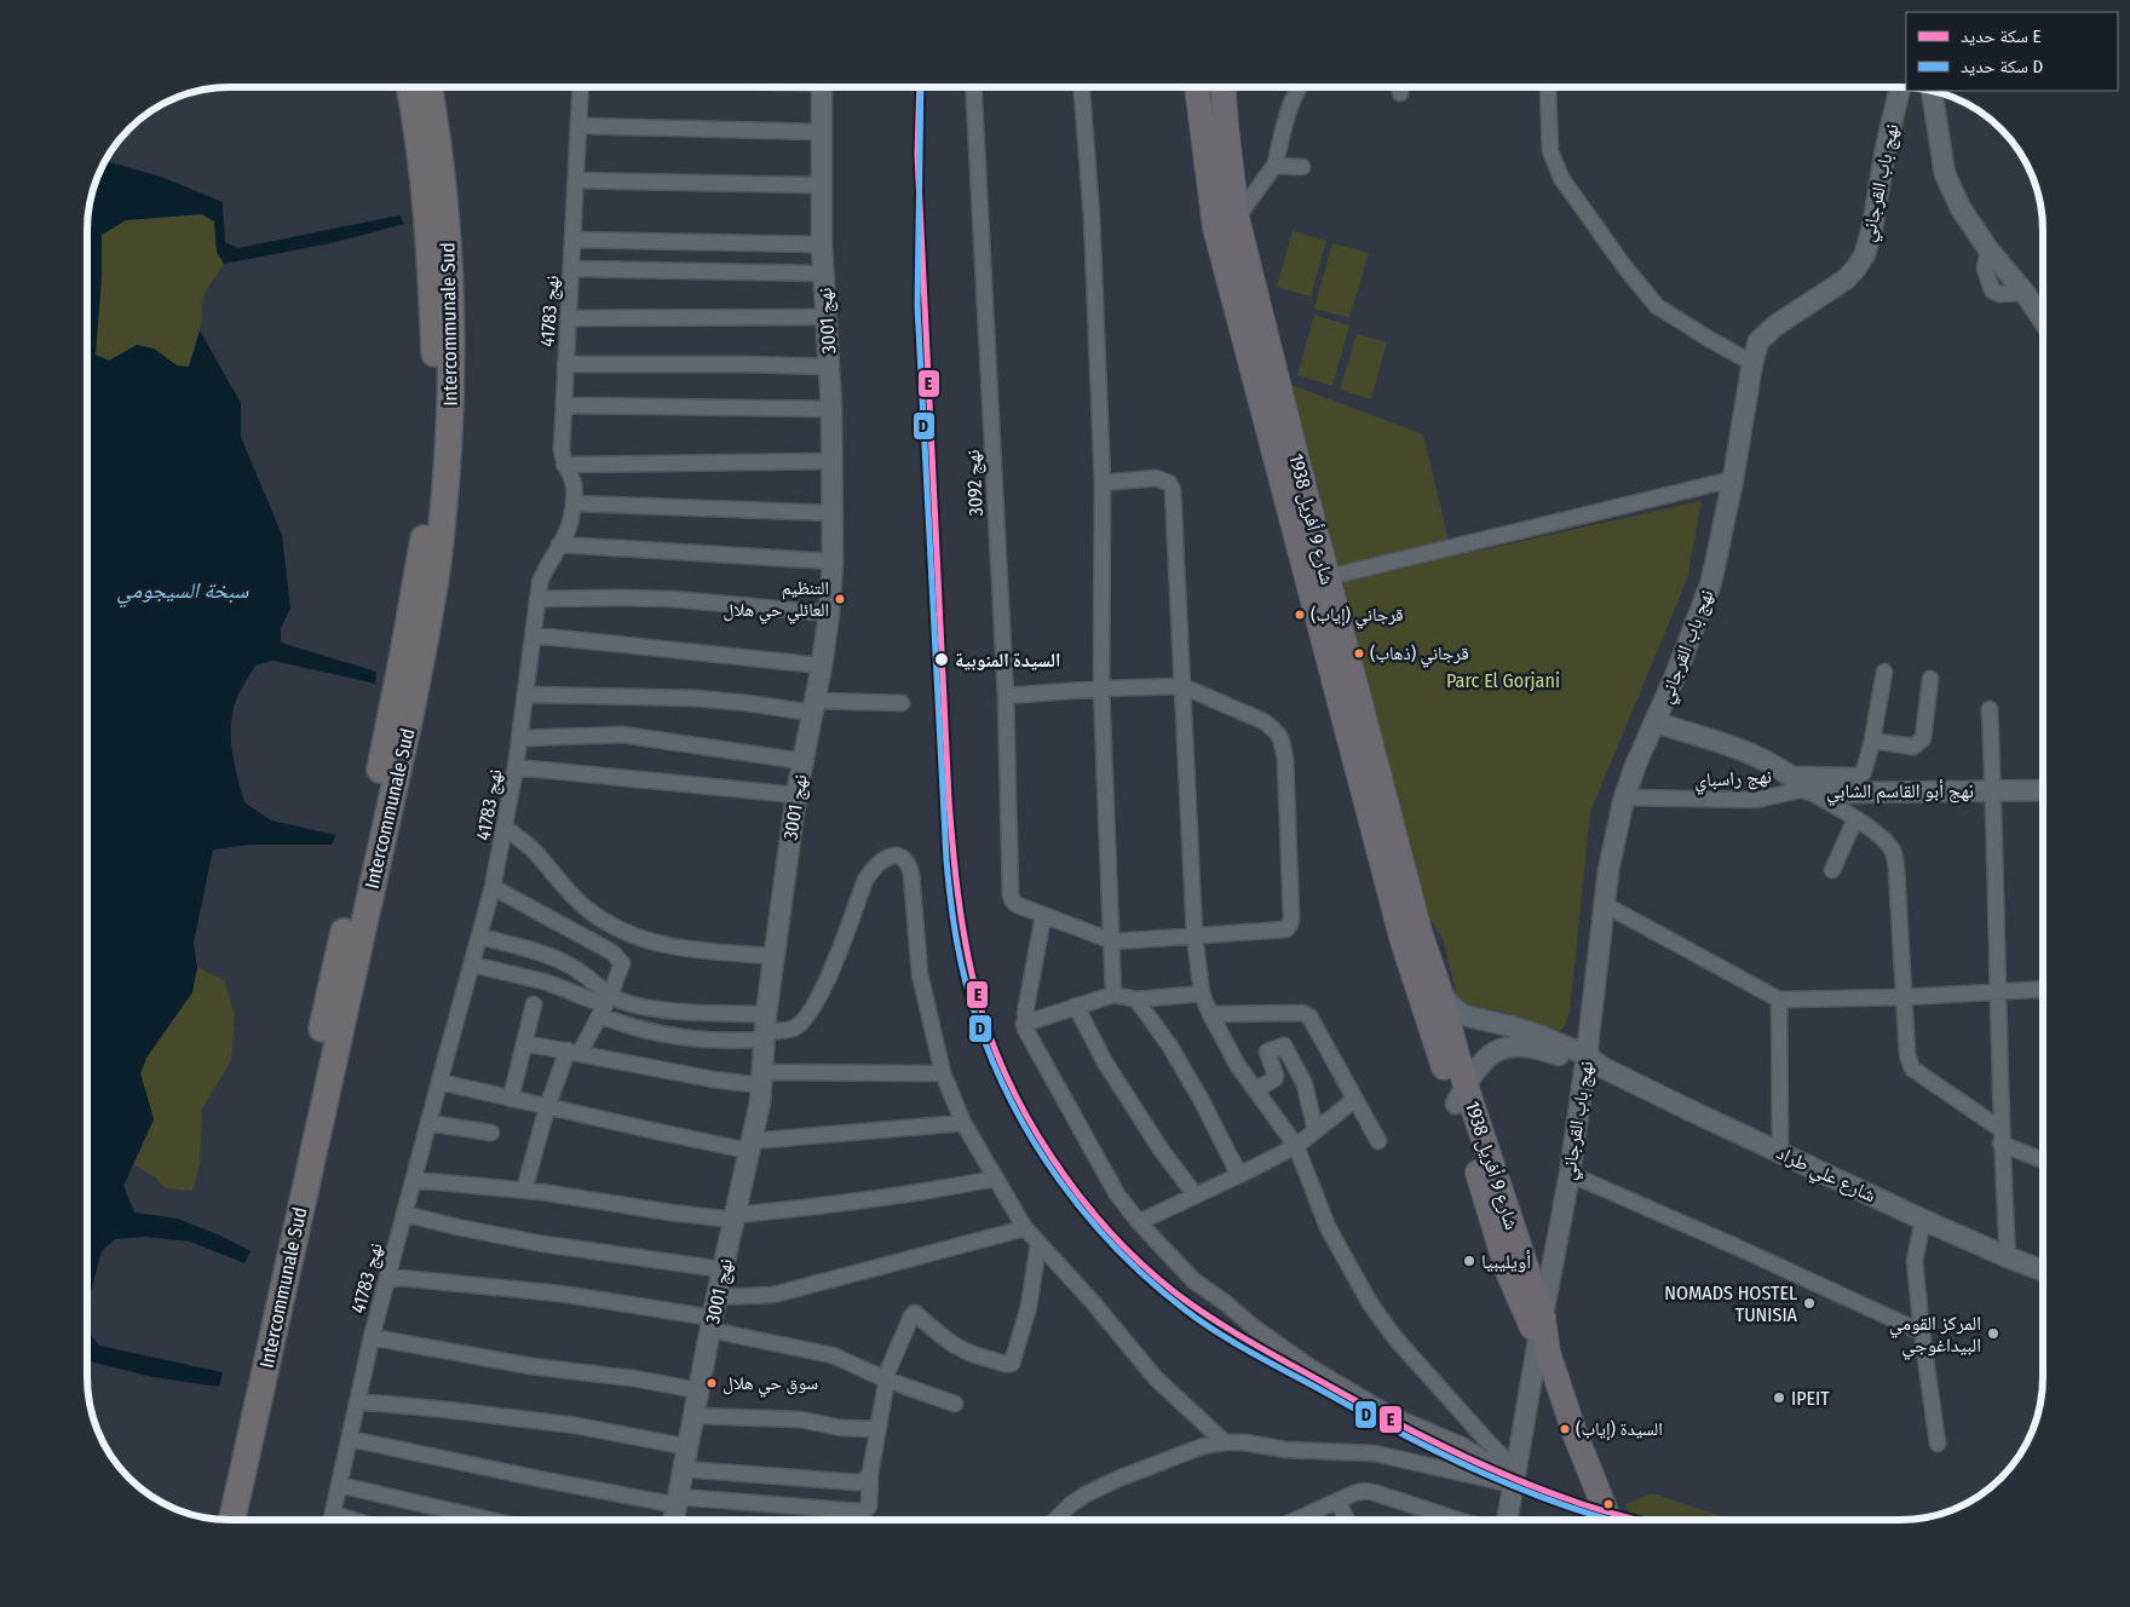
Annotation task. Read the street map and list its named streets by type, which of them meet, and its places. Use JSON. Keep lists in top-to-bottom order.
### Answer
{
  "streets": {
    "highway": ["Intercommunale Sud"],
    "main road": ["شارع 9 أفريل 1938"],
    "street": [
      "نهج باب القرجاني",
      "نهج 41783",
      "نهج 3001",
      "نهج 3092",
      "نهج راسباي",
      "نهج أبو القاسم الشابي",
      "شارع علي طراد"
    ]
  },
  "crossings": [
    ["نهج باب القرجاني", "شارع 9 أفريل 1938"],
    ["نهج باب القرجاني", "نهج راسباي"],
    ["نهج باب القرجاني", "نهج أبو القاسم الشابي"],
    ["نهج باب القرجاني", "شارع علي طراد"],
    ["شارع 9 أفريل 1938", "شارع علي طراد"],
    ["نهج راسباي", "نهج أبو القاسم الشابي"]
  ],
  "water": ["سبخة السيجومي"],
  "parks": ["Parc El Gorjani"],
  "places": [
    "التنظيم العائلي حي هلال",
    "قرجاني (إياب)",
    "قرجاني (ذهاب)",
    "السيدة المنوبية",
    "أويليبيا",
    "NOMADS HOSTEL TUNISIA",
    "المركز القومي البيداغوجي",
    "سوق حي هلال",
    "IPEIT",
    "السيدة (إياب)"
  ],
  "lines": ["rail line E", "rail line D"],
  "legend": ["سكة حديد E", "سكة حديد D"]
}
